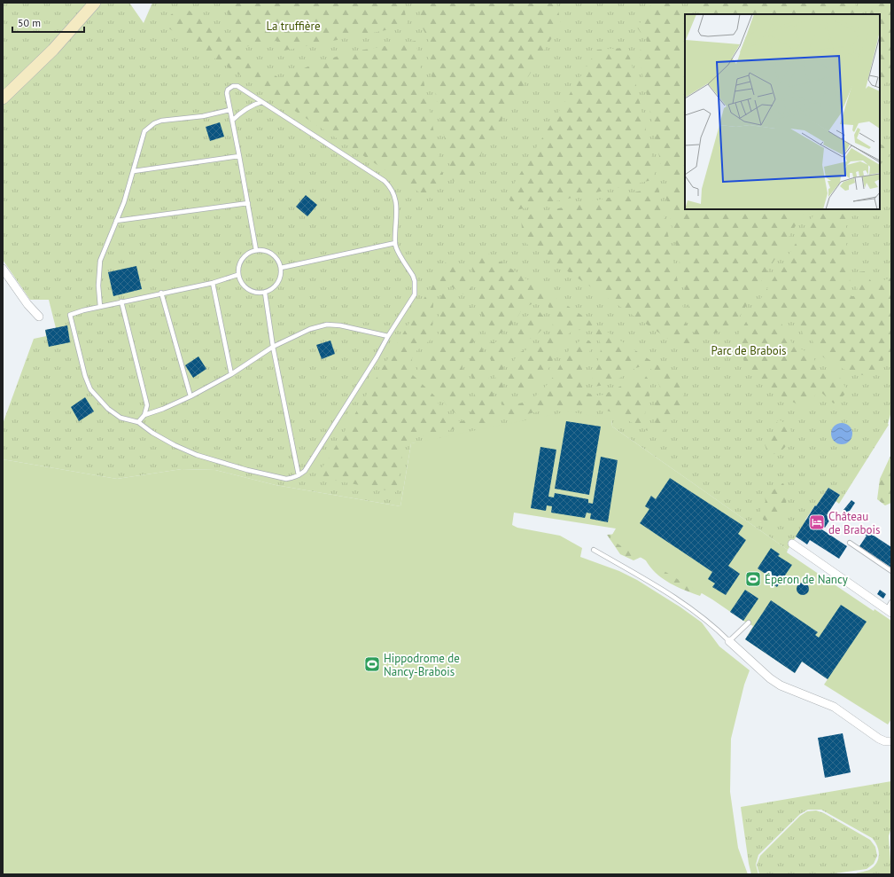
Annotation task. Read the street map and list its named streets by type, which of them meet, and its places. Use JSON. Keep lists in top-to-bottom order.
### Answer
{
  "parks": ["La truffière", "Parc de Brabois"],
  "places": {
    "hotel": ["Château de Brabois"],
    "sports": ["Éperon de Nancy", "Hippodrome de Nancy-Brabois"]
  },
  "scale_bar": "50 m"
}
